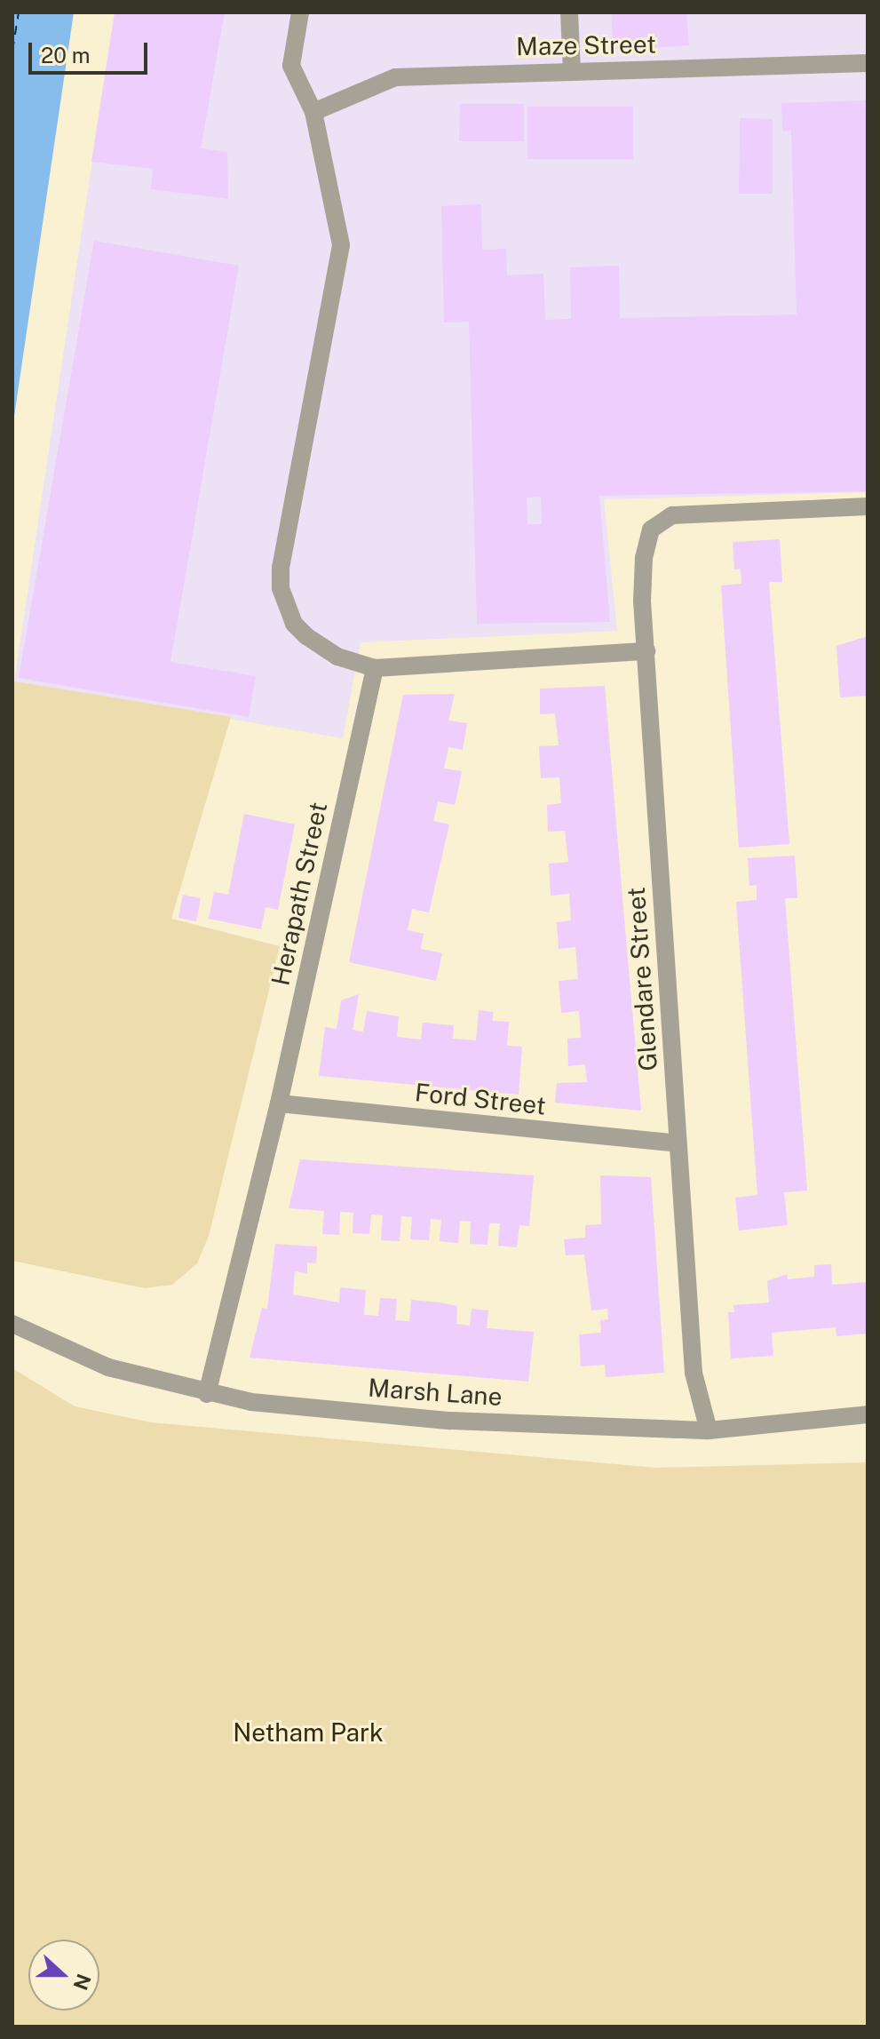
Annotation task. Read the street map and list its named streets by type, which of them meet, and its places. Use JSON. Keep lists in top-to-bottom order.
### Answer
{
  "streets": {
    "street": [
      "Maze Street",
      "Herapath Street",
      "Glendare Street",
      "Ford Street",
      "Marsh Lane"
    ]
  },
  "crossings": [
    ["Herapath Street", "Ford Street"],
    ["Herapath Street", "Marsh Lane"],
    ["Glendare Street", "Ford Street"],
    ["Glendare Street", "Marsh Lane"]
  ],
  "parks": ["Netham Park"],
  "scale_bar": "20 m",
  "north": "right"
}
